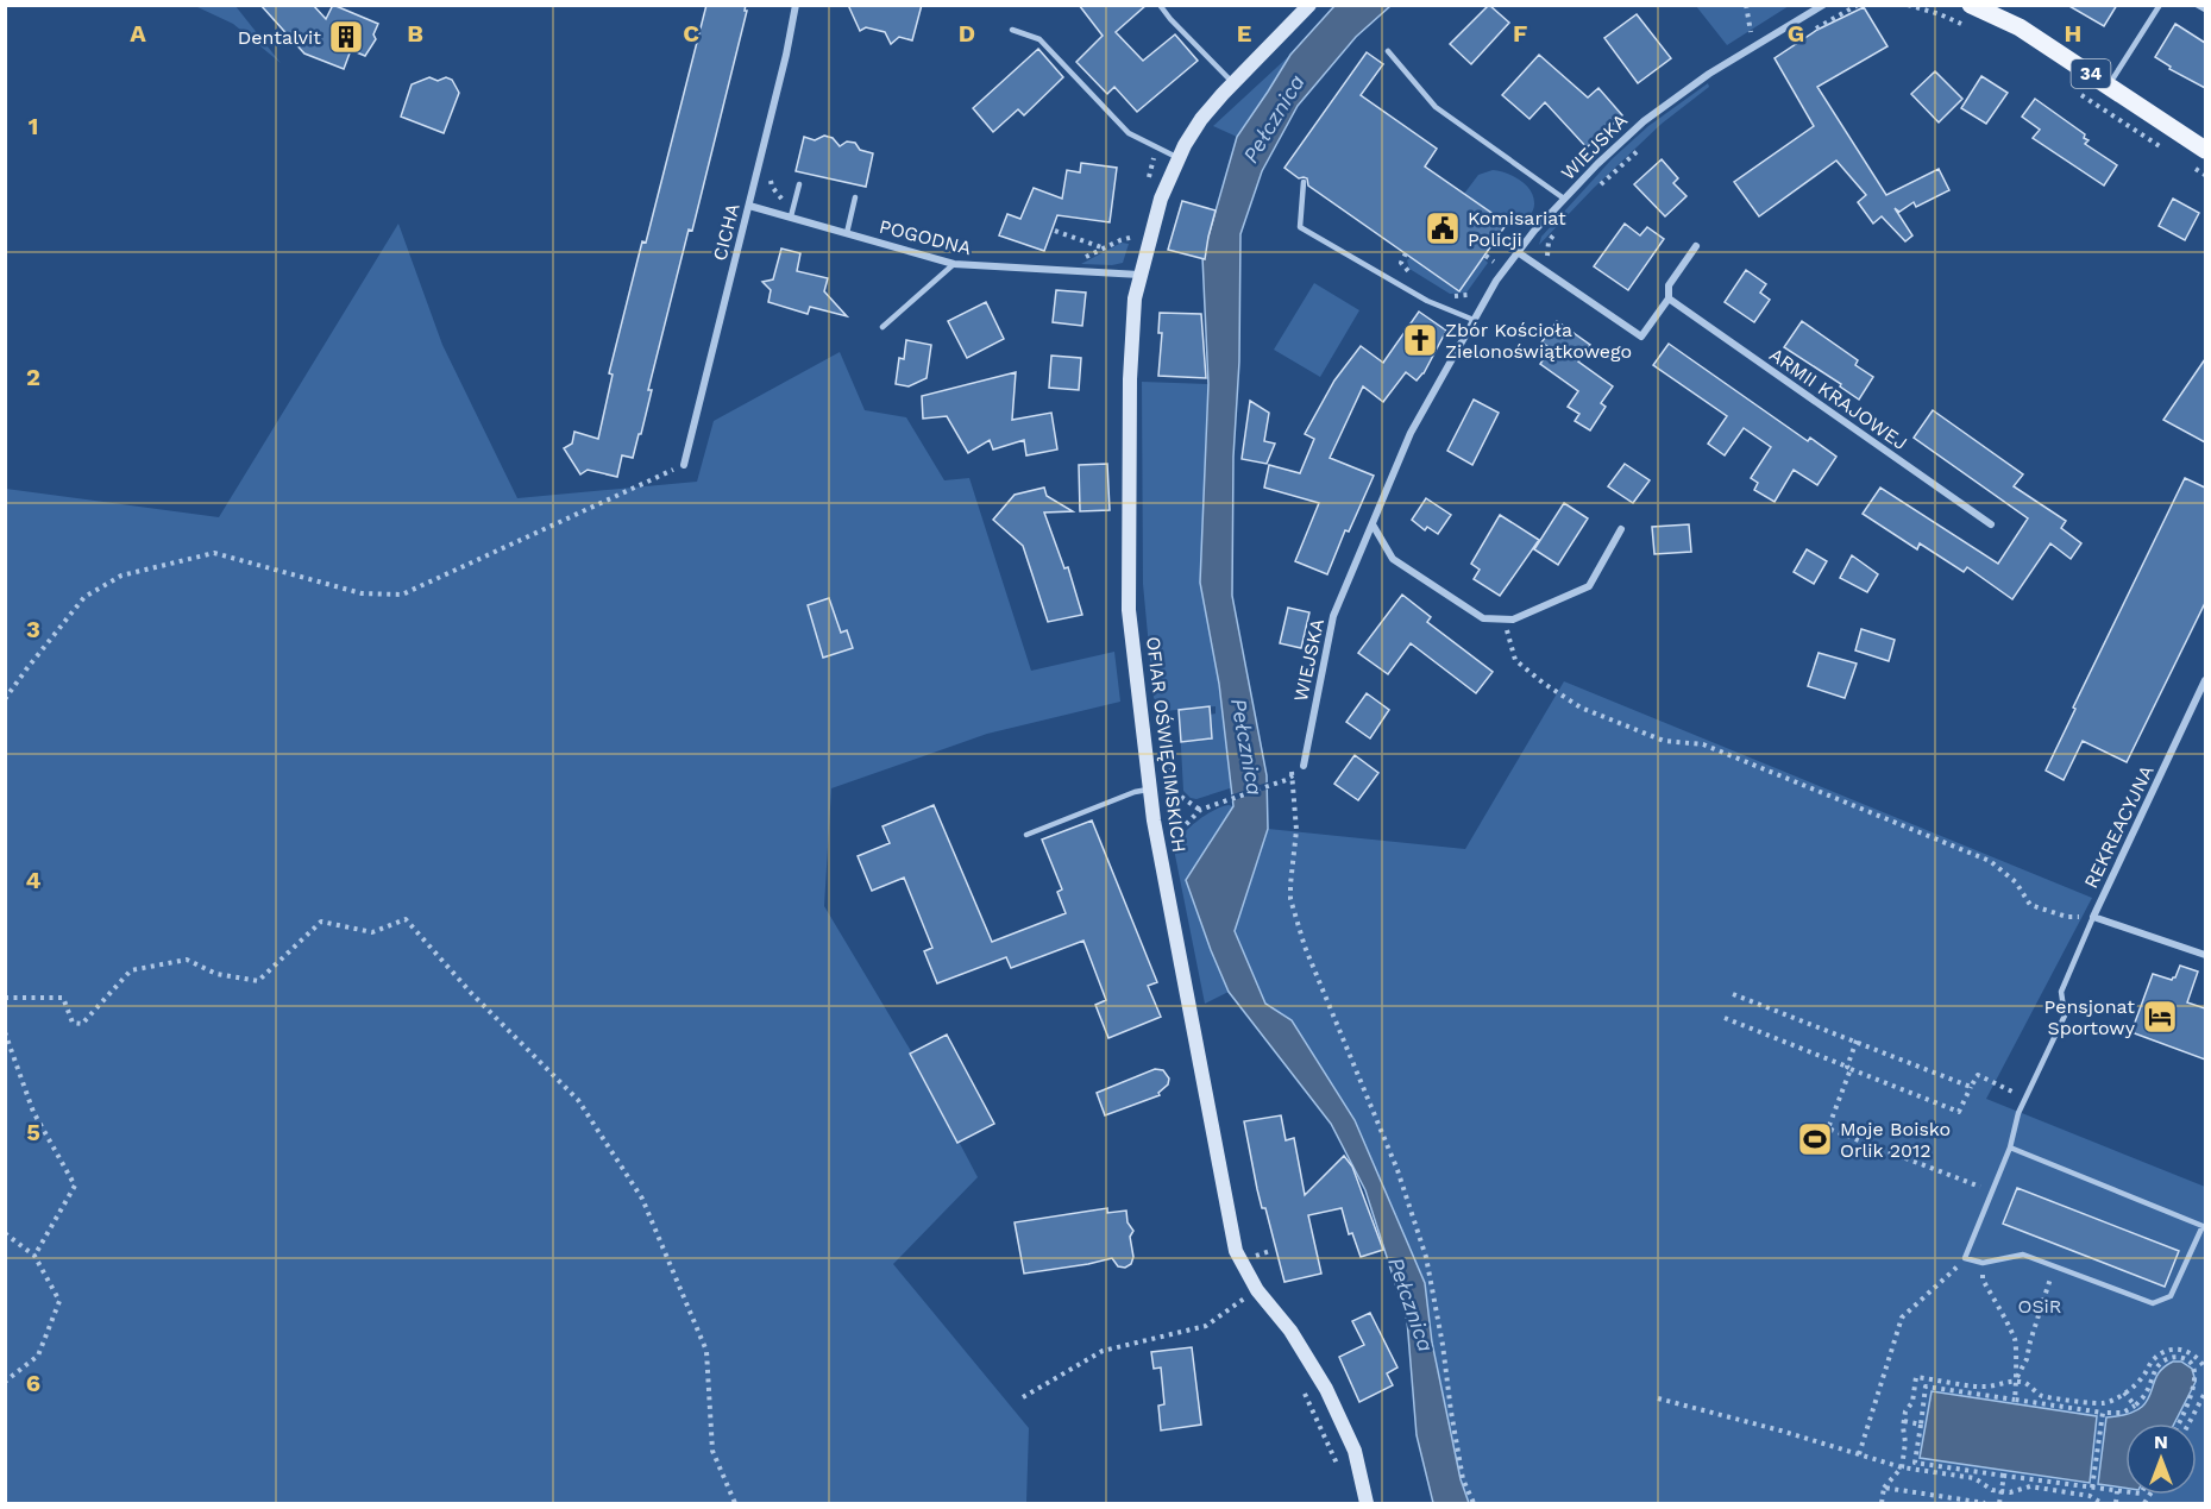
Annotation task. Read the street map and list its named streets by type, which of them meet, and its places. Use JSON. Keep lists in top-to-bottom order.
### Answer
{
  "streets": {
    "main road": ["34"],
    "street": [
      "WIEJSKA",
      "CICHA",
      "POGODNA",
      "ARMII KRAJOWEJ",
      "OFIAR OŚWIĘCIMSKICH",
      "REKREACYJNA"
    ]
  },
  "crossings": [
    ["CICHA", "POGODNA"],
    ["POGODNA", "OFIAR OŚWIĘCIMSKICH"]
  ],
  "water": ["Pełcznica"],
  "parks": ["OSiR"],
  "places": {
    "building": ["Dentalvit"],
    "public building": ["Komisariat Policji"],
    "church": ["Zbór Kościoła Zielonoświątkowego"],
    "hotel": ["Pensjonat Sportowy"],
    "sports": ["Moje Boisko Orlik 2012"]
  },
  "north": "top",
  "grid": {
    "columns": [
      "A",
      "B",
      "C",
      "D",
      "E",
      "F",
      "G",
      "H"
    ],
    "rows": [
      "1",
      "2",
      "3",
      "4",
      "5",
      "6"
    ]
  }
}
